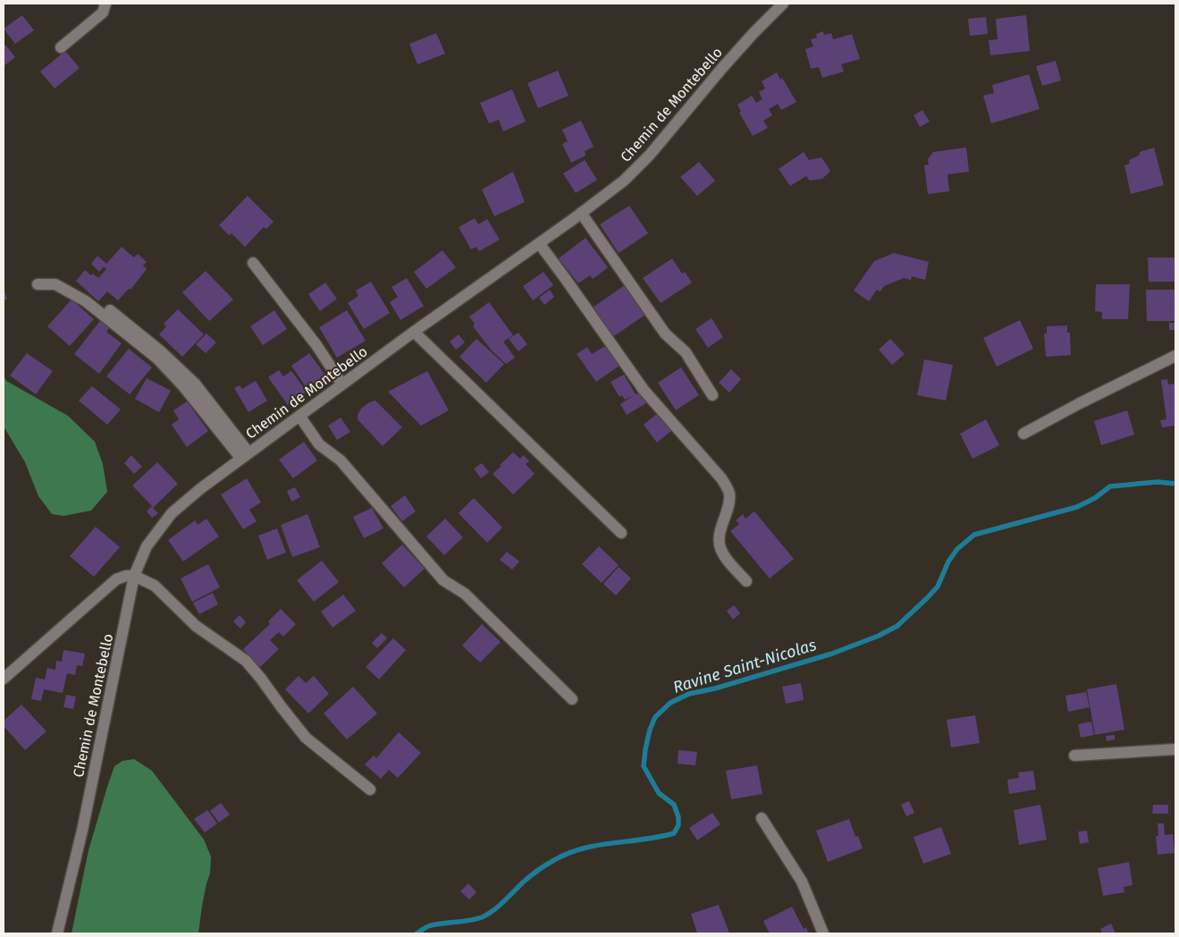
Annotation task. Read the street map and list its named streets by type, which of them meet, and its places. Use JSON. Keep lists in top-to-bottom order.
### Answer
{
  "streets": {
    "street": ["Chemin de Montebello"]
  },
  "water": ["Ravine Saint-Nicolas"]
}
